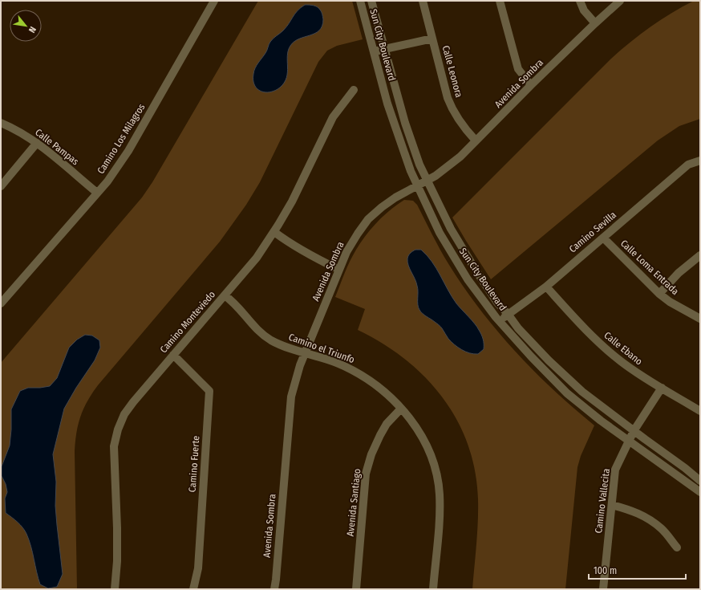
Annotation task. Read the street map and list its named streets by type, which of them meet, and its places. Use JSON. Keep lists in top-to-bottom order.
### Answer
{
  "streets": {
    "street": [
      "Sun City Boulevard",
      "Calle Leonora",
      "Avenida Sombra",
      "Camino Los Milagros",
      "Calle Pampas",
      "Camino Sevilla",
      "Calle Loma Entrada",
      "Camino Monteviedo",
      "Camino el Triunfo",
      "Calle Ebano",
      "Camino Fuerte",
      "Camino Vallecita",
      "Avenida Santiago"
    ]
  },
  "crossings": [
    ["Sun City Boulevard", "Avenida Sombra"],
    ["Sun City Boulevard", "Camino Sevilla"],
    ["Sun City Boulevard", "Camino Vallecita"],
    ["Calle Leonora", "Avenida Sombra"],
    ["Avenida Sombra", "Camino el Triunfo"],
    ["Camino Los Milagros", "Calle Pampas"],
    ["Camino Sevilla", "Calle Loma Entrada"],
    ["Camino Sevilla", "Calle Ebano"],
    ["Camino Monteviedo", "Camino el Triunfo"],
    ["Camino Monteviedo", "Camino Fuerte"],
    ["Camino el Triunfo", "Avenida Santiago"],
    ["Calle Ebano", "Camino Vallecita"]
  ],
  "scale_bar": "100 m",
  "north": "bottom right"
}
